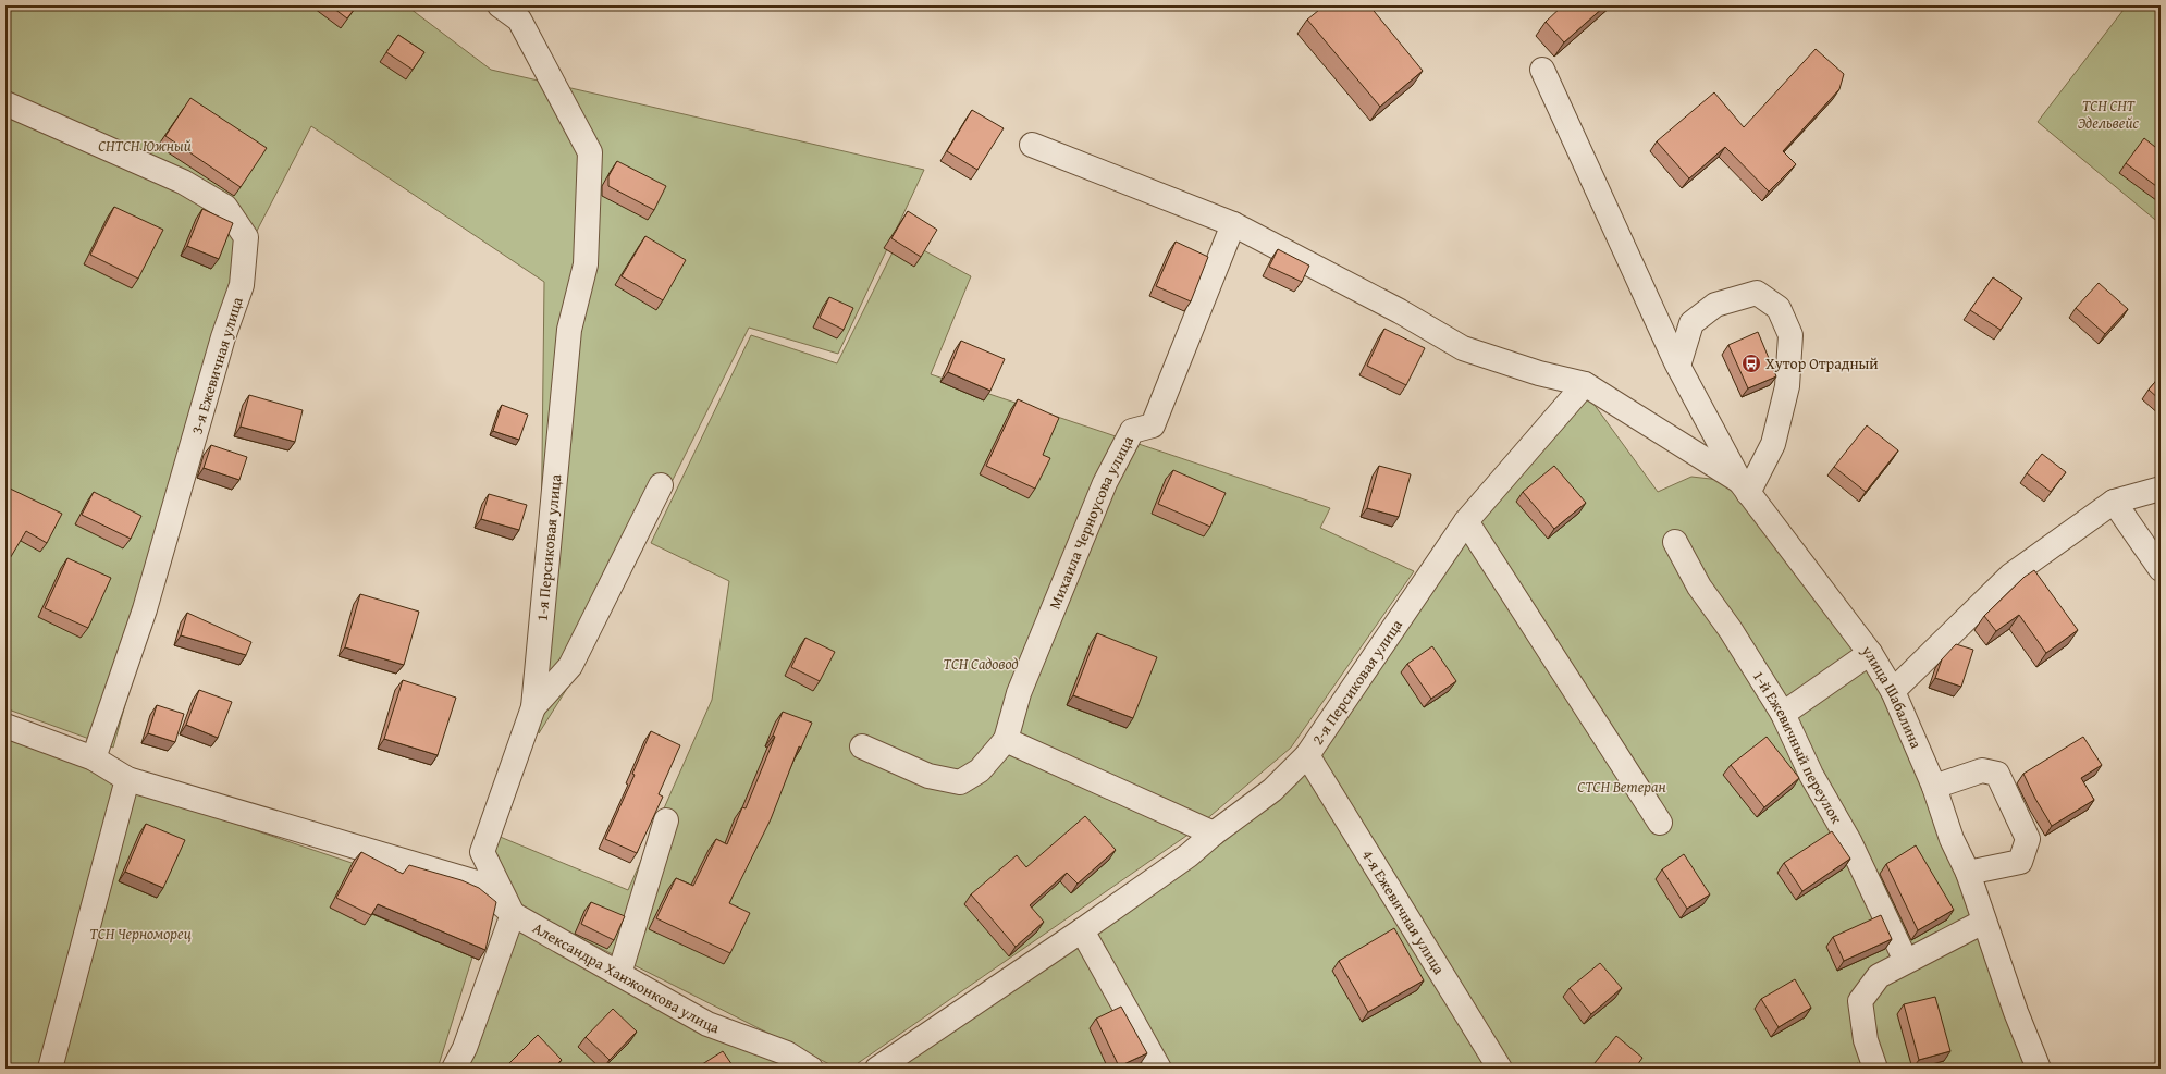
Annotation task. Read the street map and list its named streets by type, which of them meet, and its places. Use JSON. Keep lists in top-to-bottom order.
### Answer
{
  "streets": {
    "street": [
      "3-я Ежевичная улица",
      "Михаила Черноусова улица",
      "1-я Персиковая улица",
      "2-я Персиковая улица",
      "улица Шабалина",
      "1-й Ежевичный переулок",
      "4-я Ежевичная улица",
      "Александра Ханжонкова улица"
    ]
  },
  "crossings": [
    ["1-я Персиковая улица", "Александра Ханжонкова улица"],
    ["2-я Персиковая улица", "4-я Ежевичная улица"]
  ],
  "parks": [
    "ТСН СНТ Эдельвейс",
    "СНТСН Южный",
    "ТСН Садовод",
    "СТСН Ветеран",
    "ТСН Черноморец"
  ],
  "places": {
    "bus stop": ["Хутор Отрадный"]
  }
}
